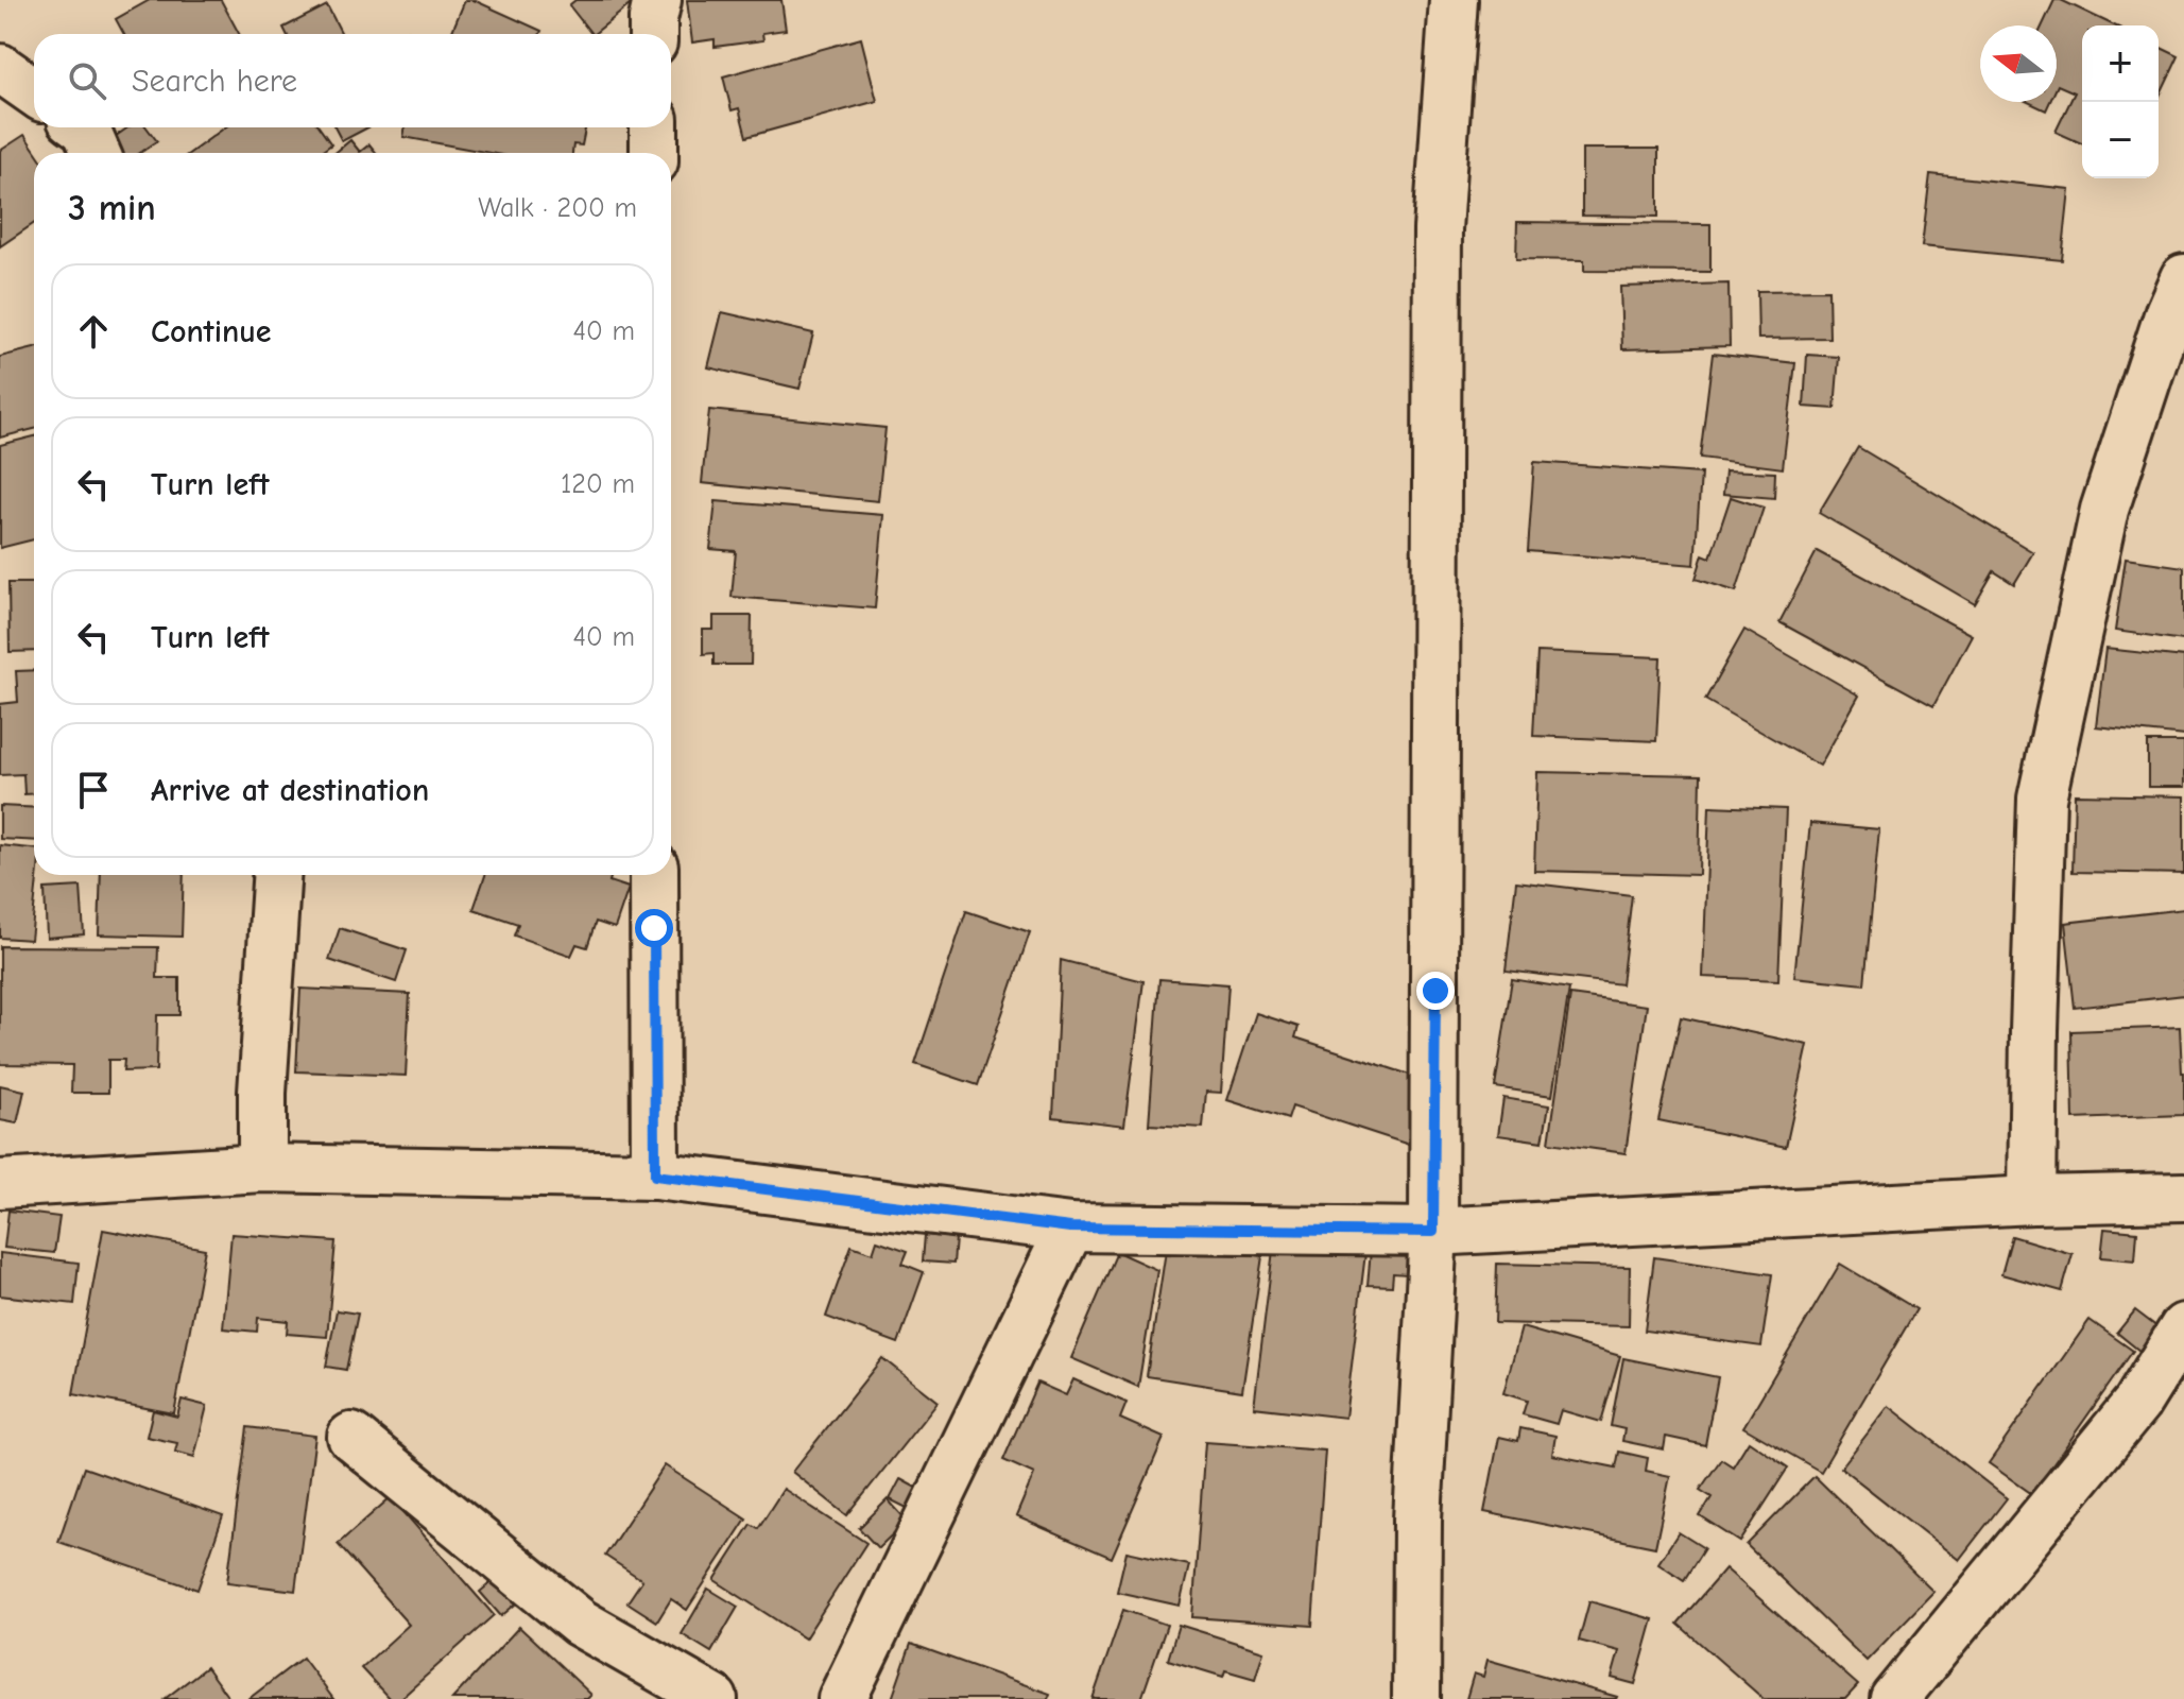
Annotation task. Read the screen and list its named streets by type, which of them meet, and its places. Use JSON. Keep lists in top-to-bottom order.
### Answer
{
  "north": "left",
  "page": {
    "map_buttons": ["+", "−"],
    "search": "Search here",
    "heading": ["3 min", "Walk · 200 m"],
    "list": [
      ["Continue", "40 m"],
      ["Turn left", "120 m"],
      ["Turn left", "40 m"],
      "Arrive at destination"
    ]
  }
}
